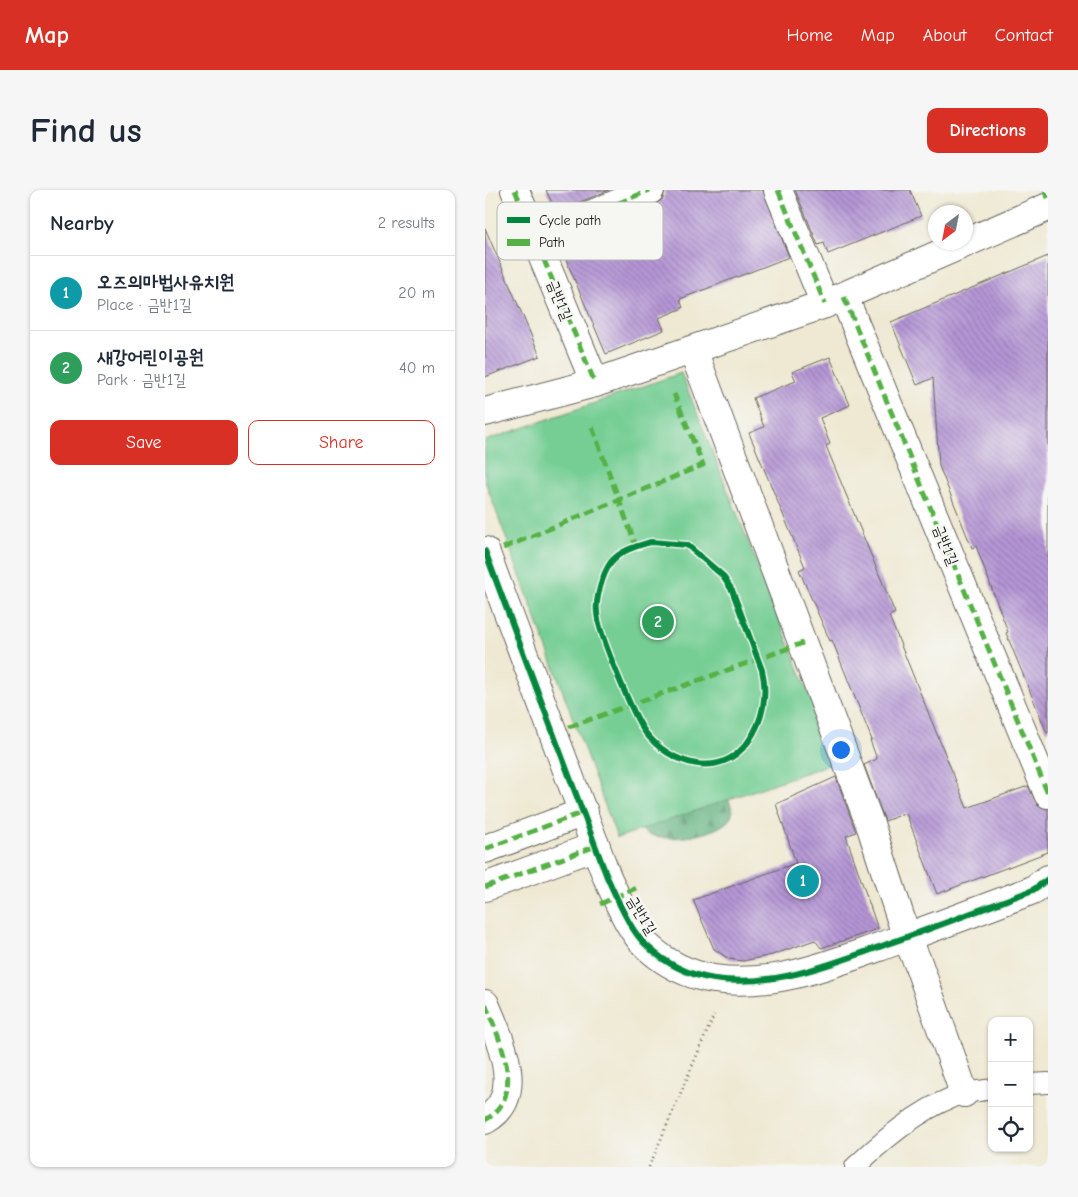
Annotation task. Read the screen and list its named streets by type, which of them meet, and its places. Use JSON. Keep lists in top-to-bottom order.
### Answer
{
  "streets": {
    "street": ["금반1길"]
  },
  "legend": ["Cycle path", "Path"],
  "north": "bottom left",
  "page": {
    "header": "Map",
    "nav": [
      "Home",
      "Map",
      "About",
      "Contact"
    ],
    "buttons": [
      "Directions",
      ["Save", "Share"]
    ],
    "title": "Find us",
    "heading": ["Nearby", "2 results"],
    "list": [
      {
        "mark": "1",
        "name": "오즈의마법사유치원",
        "note": "Place · 금반1길",
        "value": "20 m"
      },
      {
        "mark": "2",
        "name": "새강어린이공원",
        "note": "Park · 금반1길",
        "value": "40 m"
      }
    ],
    "pins": ["2", "1"],
    "map_buttons": ["+", "−"]
  }
}
